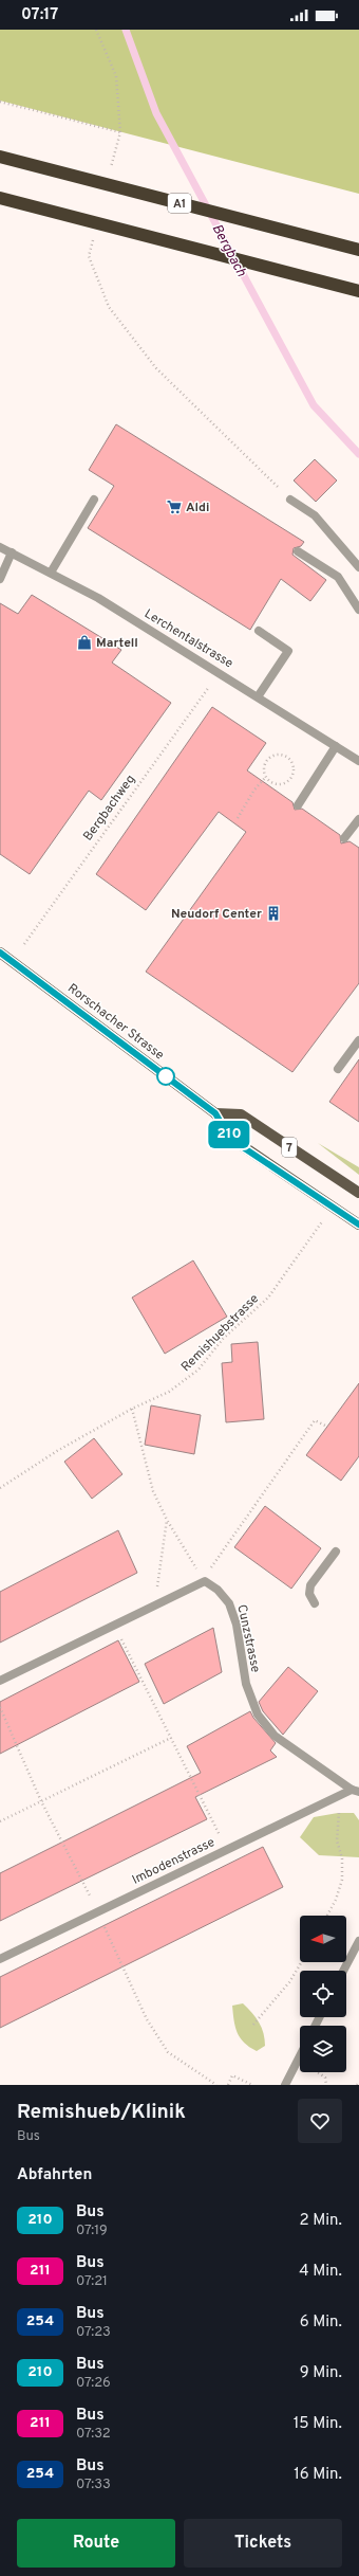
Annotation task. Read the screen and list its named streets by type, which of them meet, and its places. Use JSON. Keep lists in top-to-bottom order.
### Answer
{
  "streets": {
    "highway": ["A1"],
    "main road": ["Rorschacher Strasse", "7"],
    "street": ["Lerchentalstrasse", "Cunzstrasse", "Imbodenstrasse"],
    "path": ["Bergbachweg", "Remishuebstrasse"]
  },
  "crossings": [
    ["Rorschacher Strasse", "7"],
    ["Rorschacher Strasse", "Remishuebstrasse"],
    ["Cunzstrasse", "Imbodenstrasse"]
  ],
  "water": ["Bergbach"],
  "places": {
    "supermarket": ["Aldi"],
    "shop": ["Martell"],
    "building": ["Neudorf Center"]
  },
  "lines": ["bus line 210"],
  "north": "left",
  "page": {
    "status": "07:17",
    "on_map": "210",
    "heading": [
      ["Remishueb/Klinik", "Bus"],
      "Abfahrten"
    ],
    "list": [
      {
        "mark": "210",
        "name": "Bus",
        "note": "07:19",
        "value": "2 Min."
      },
      {
        "mark": "211",
        "name": "Bus",
        "note": "07:21",
        "value": "4 Min."
      },
      {
        "mark": "254",
        "name": "Bus",
        "note": "07:23",
        "value": "6 Min."
      },
      {
        "mark": "210",
        "name": "Bus",
        "note": "07:26",
        "value": "9 Min."
      },
      {
        "mark": "211",
        "name": "Bus",
        "note": "07:32",
        "value": "15 Min."
      },
      {
        "mark": "254",
        "name": "Bus",
        "note": "07:33",
        "value": "16 Min."
      }
    ],
    "buttons": ["Route", "Tickets"]
  }
}
